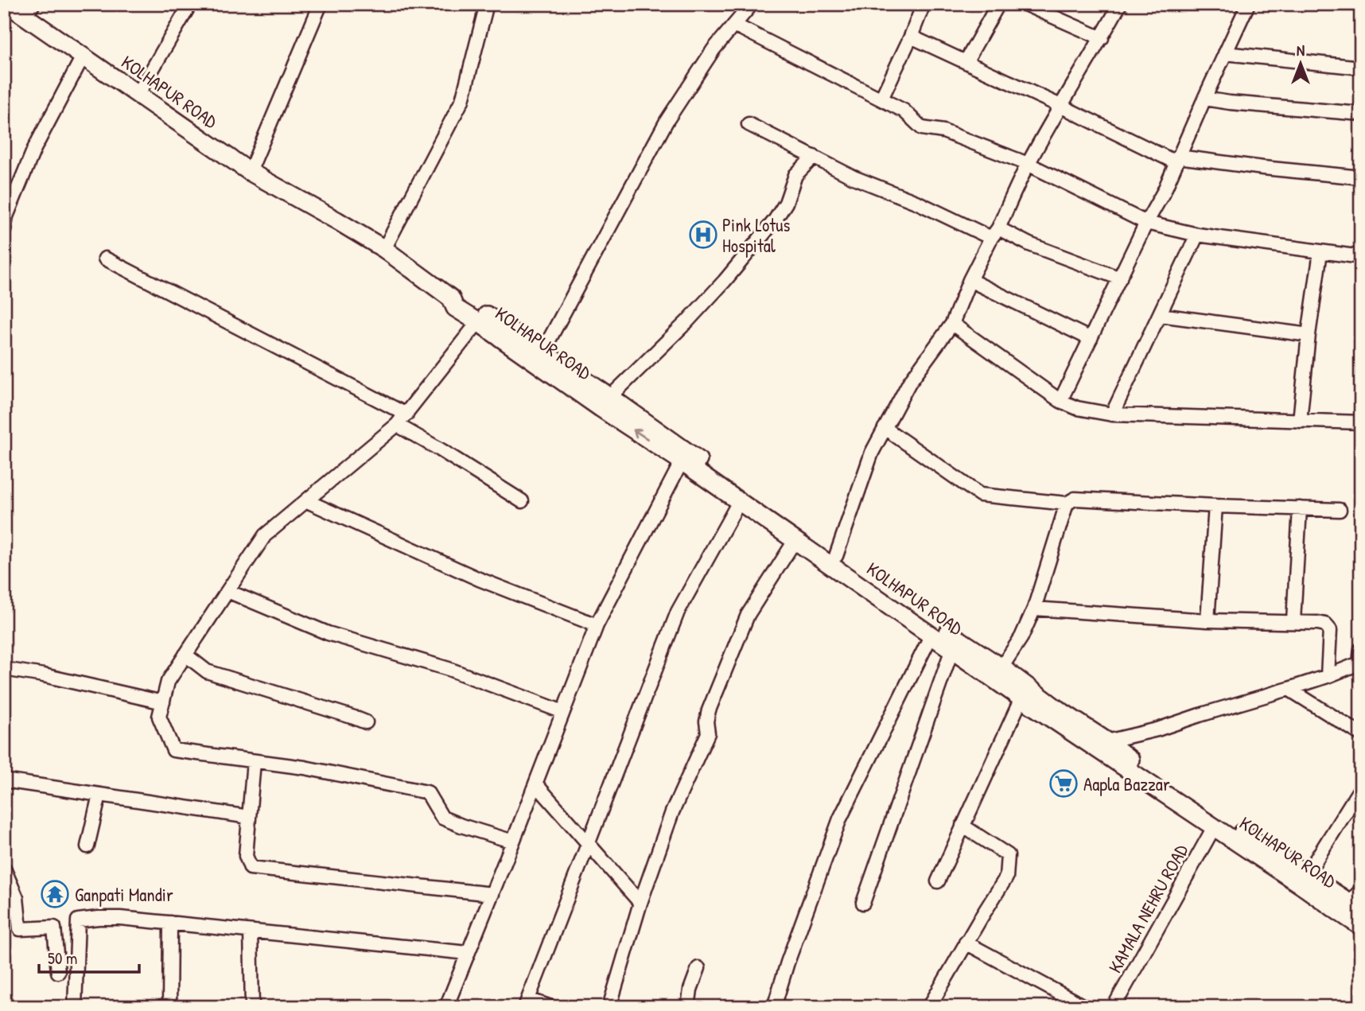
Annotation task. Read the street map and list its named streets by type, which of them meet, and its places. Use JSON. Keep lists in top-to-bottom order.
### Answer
{
  "streets": {
    "main road": ["KOLHAPUR ROAD"],
    "street": ["KAMALA NEHRU ROAD"]
  },
  "crossings": [
    ["KOLHAPUR ROAD", "KAMALA NEHRU ROAD"]
  ],
  "places": {
    "hospital": ["Pink Lotus Hospital"],
    "supermarket": ["Aapla Bazzar"],
    "temple": ["Ganpati Mandir"]
  },
  "scale_bar": "50 m",
  "north": "top"
}
